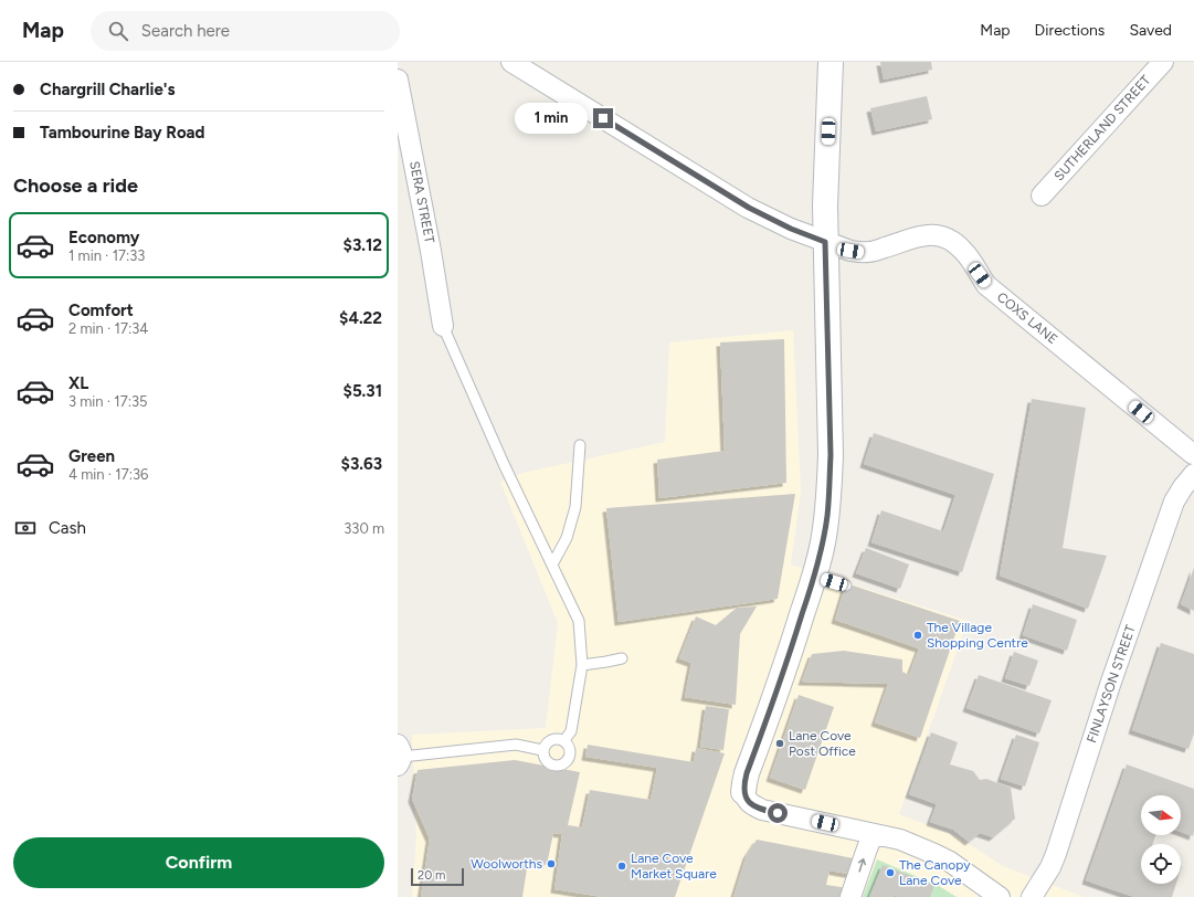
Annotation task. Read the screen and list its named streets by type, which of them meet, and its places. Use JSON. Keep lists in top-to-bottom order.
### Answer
{
  "streets": {
    "street": [
      "SUTHERLAND STREET",
      "SERA STREET",
      "COXS LANE",
      "FINLAYSON STREET"
    ]
  },
  "crossings": [
    ["COXS LANE", "FINLAYSON STREET"]
  ],
  "places": [
    "The Village Shopping Centre",
    "Lane Cove Post Office",
    "Woolworths",
    "Lane Cove Market Square",
    "The Canopy Lane Cove"
  ],
  "scale_bar": "20 m",
  "north": "right",
  "page": {
    "header": "Map",
    "search": "Search here",
    "nav": ["Map", "Directions", "Saved"],
    "banner": ["Chargrill Charlie's", "Tambourine Bay Road"],
    "bubble": "1 min",
    "heading": "Choose a ride",
    "list": [
      {
        "name": "Economy",
        "note": "1 min · 17:33",
        "value": "$3.12"
      },
      {
        "name": "Comfort",
        "note": "2 min · 17:34",
        "value": "$4.22"
      },
      {
        "name": "XL",
        "note": "3 min · 17:35",
        "value": "$5.31"
      },
      {
        "name": "Green",
        "note": "4 min · 17:36",
        "value": "$3.63"
      }
    ],
    "pay": ["Cash", "330 m"],
    "buttons": "Confirm",
    "scale": "20 m"
  }
}
